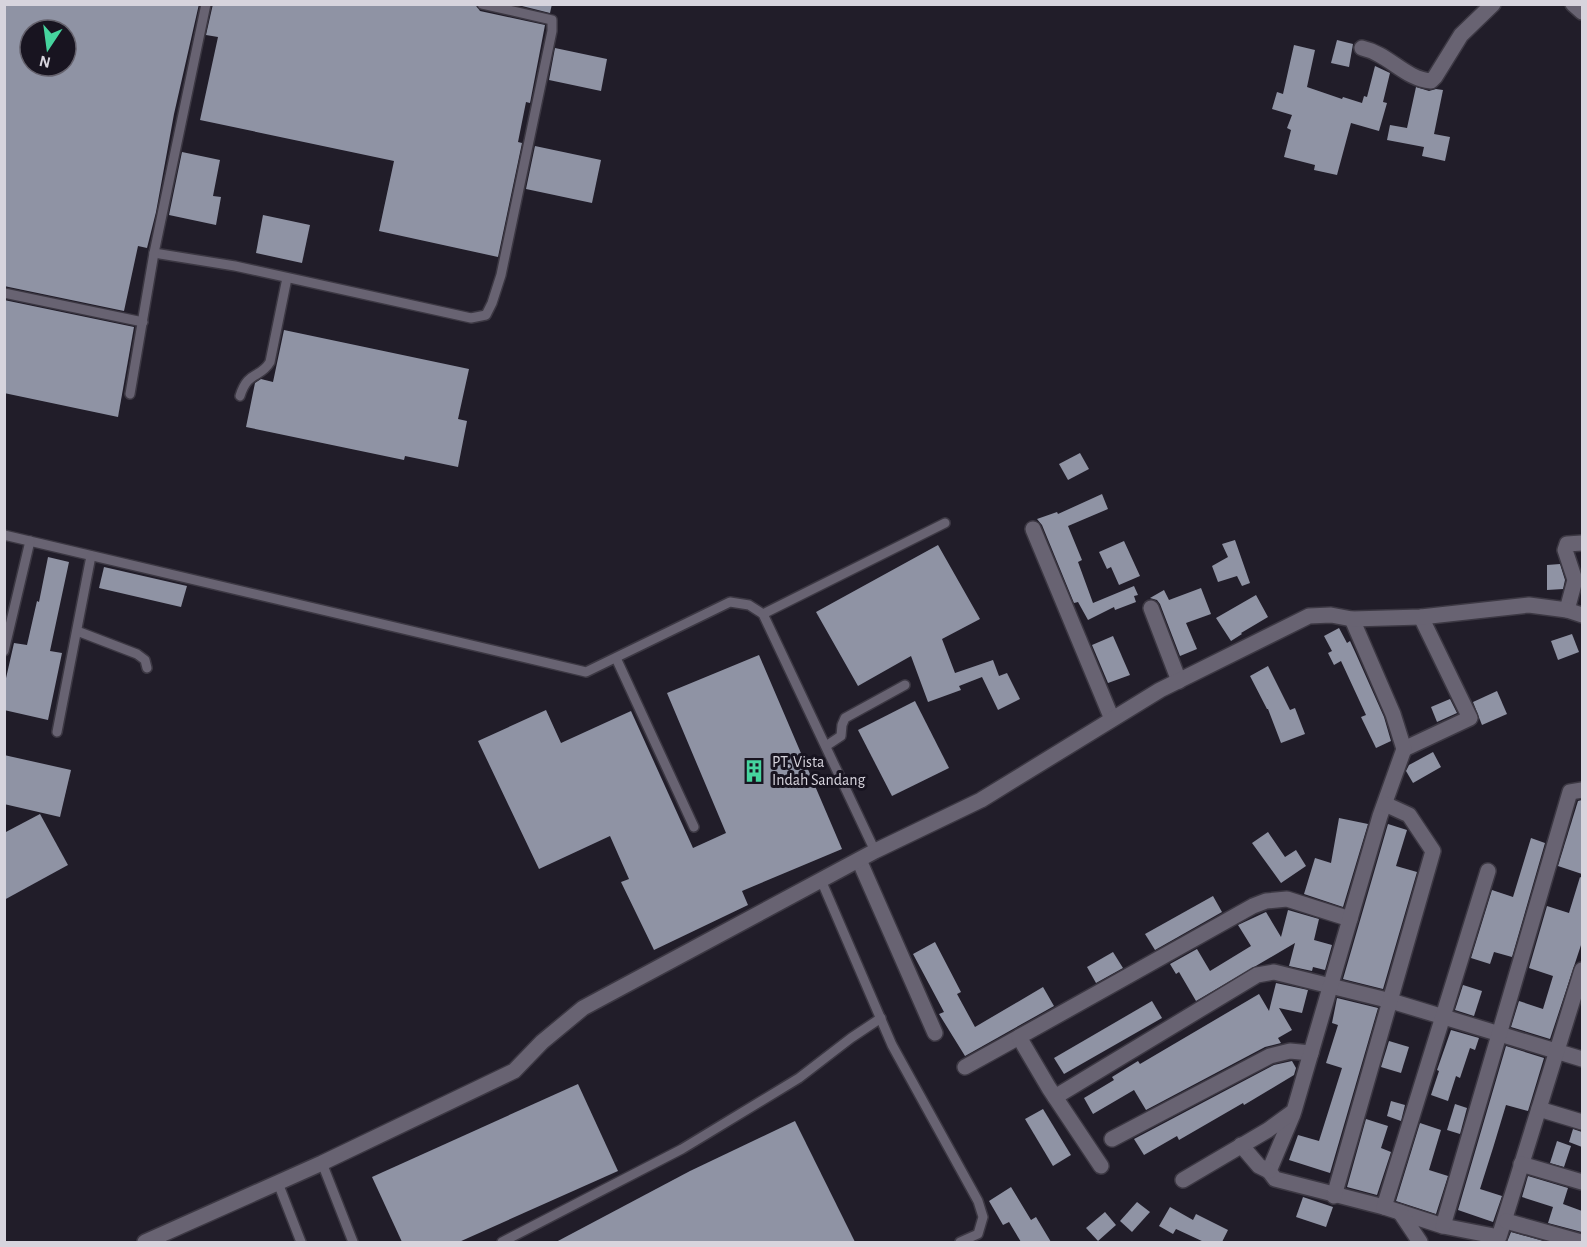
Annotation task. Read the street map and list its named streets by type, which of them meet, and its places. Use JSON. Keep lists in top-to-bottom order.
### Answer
{
  "places": {
    "building": ["PT. Vista Indah Sandang"]
  },
  "north": "bottom"
}
